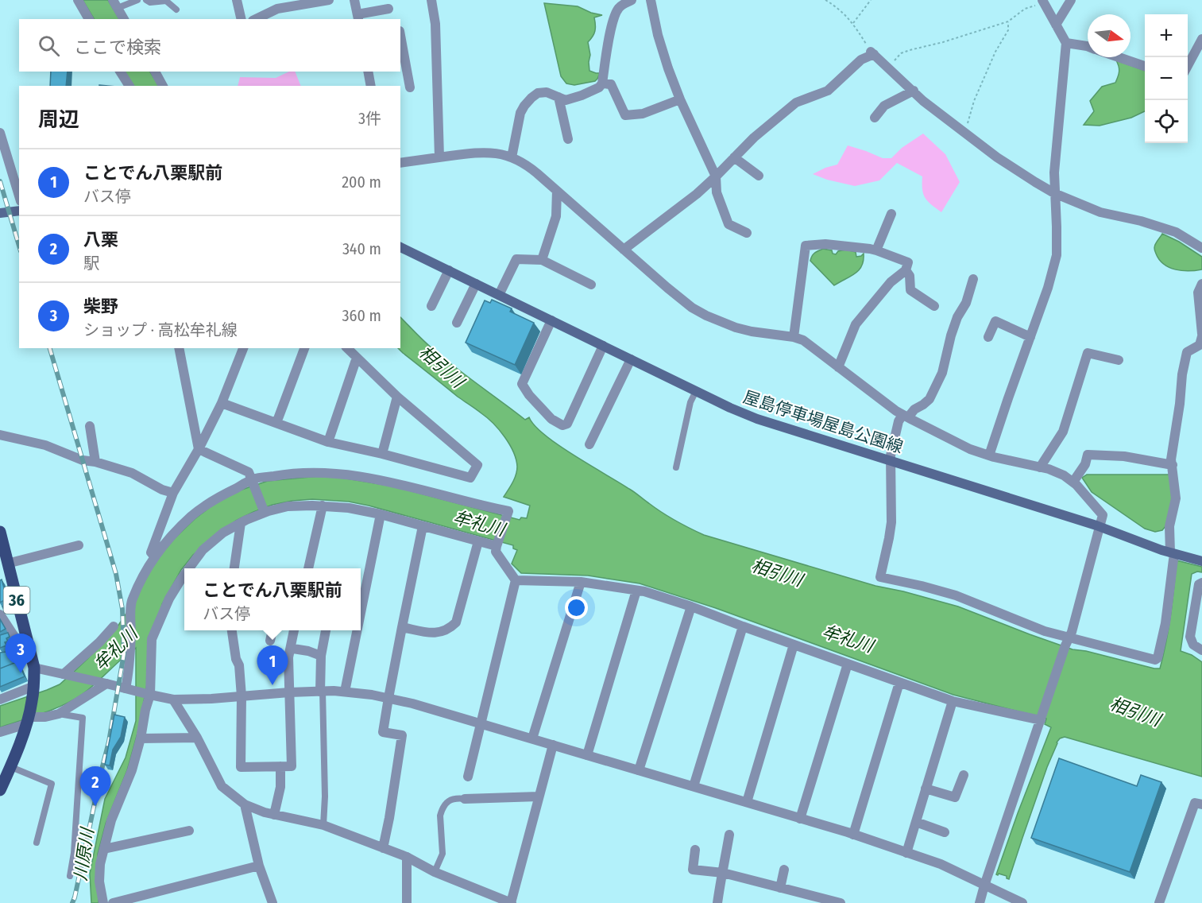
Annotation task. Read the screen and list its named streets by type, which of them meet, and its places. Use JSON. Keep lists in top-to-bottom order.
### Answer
{
  "streets": {
    "main road": ["屋島停車場屋島公園線", "36"]
  },
  "water": ["相引川", "牟礼川", "川原川"],
  "north": "right",
  "page": {
    "map_buttons": ["+", "−"],
    "search": "ここで検索",
    "heading": ["周辺", "3件"],
    "list": [
      {
        "mark": "1",
        "name": "ことでん八栗駅前",
        "note": "バス停",
        "value": "200 m"
      },
      {
        "mark": "2",
        "name": "八栗",
        "note": "駅",
        "value": "340 m"
      },
      {
        "mark": "3",
        "name": "柴野",
        "note": "ショップ · 高松牟礼線",
        "value": "360 m"
      }
    ],
    "popup": ["ことでん八栗駅前", "バス停"],
    "pins": ["3", "1", "2"]
  }
}
